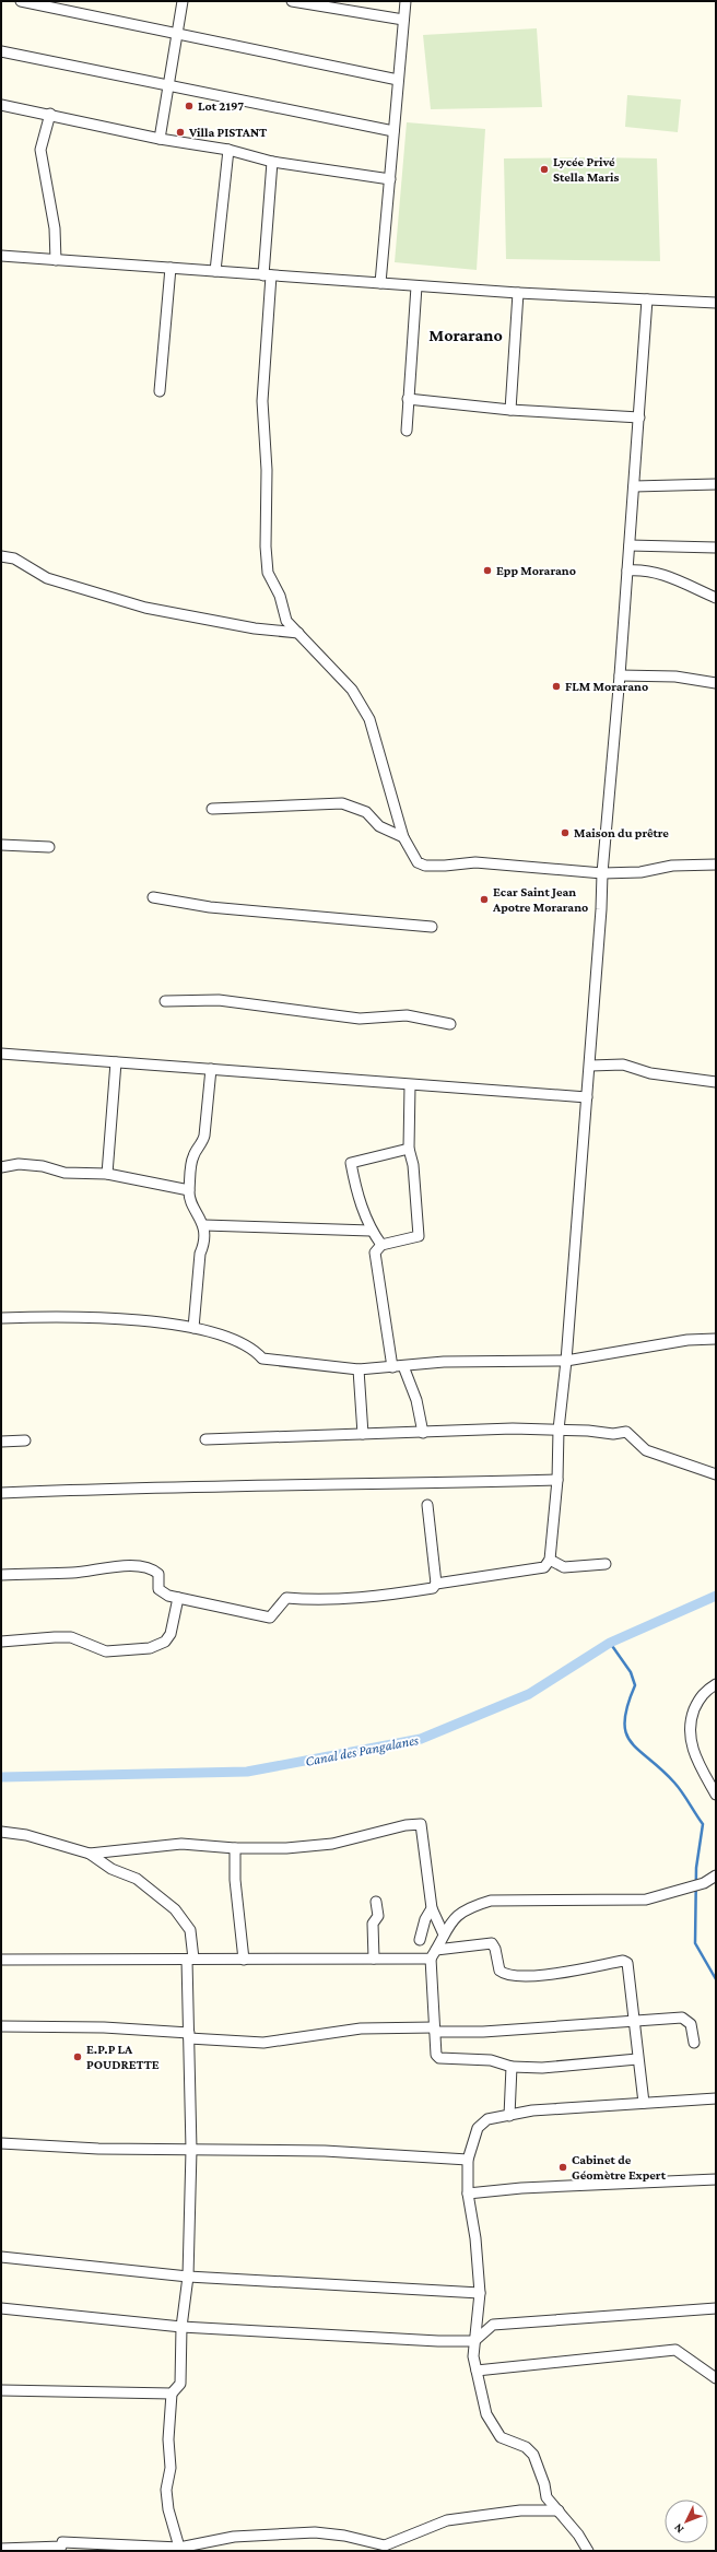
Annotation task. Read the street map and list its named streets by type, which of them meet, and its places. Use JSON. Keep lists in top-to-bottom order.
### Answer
{
  "districts": ["Morarano"],
  "water": ["Canal des Pangalanes"],
  "places": [
    "Lot 2197",
    "Villa PISTANT",
    "Lycée Privé Stella Maris",
    "Epp Morarano",
    "FLM Morarano",
    "Maison du prêtre",
    "Ecar Saint Jean Apotre Morarano",
    "E.P.P LA POUDRETTE",
    "Cabinet de Géomètre Expert"
  ],
  "north": "bottom left"
}
